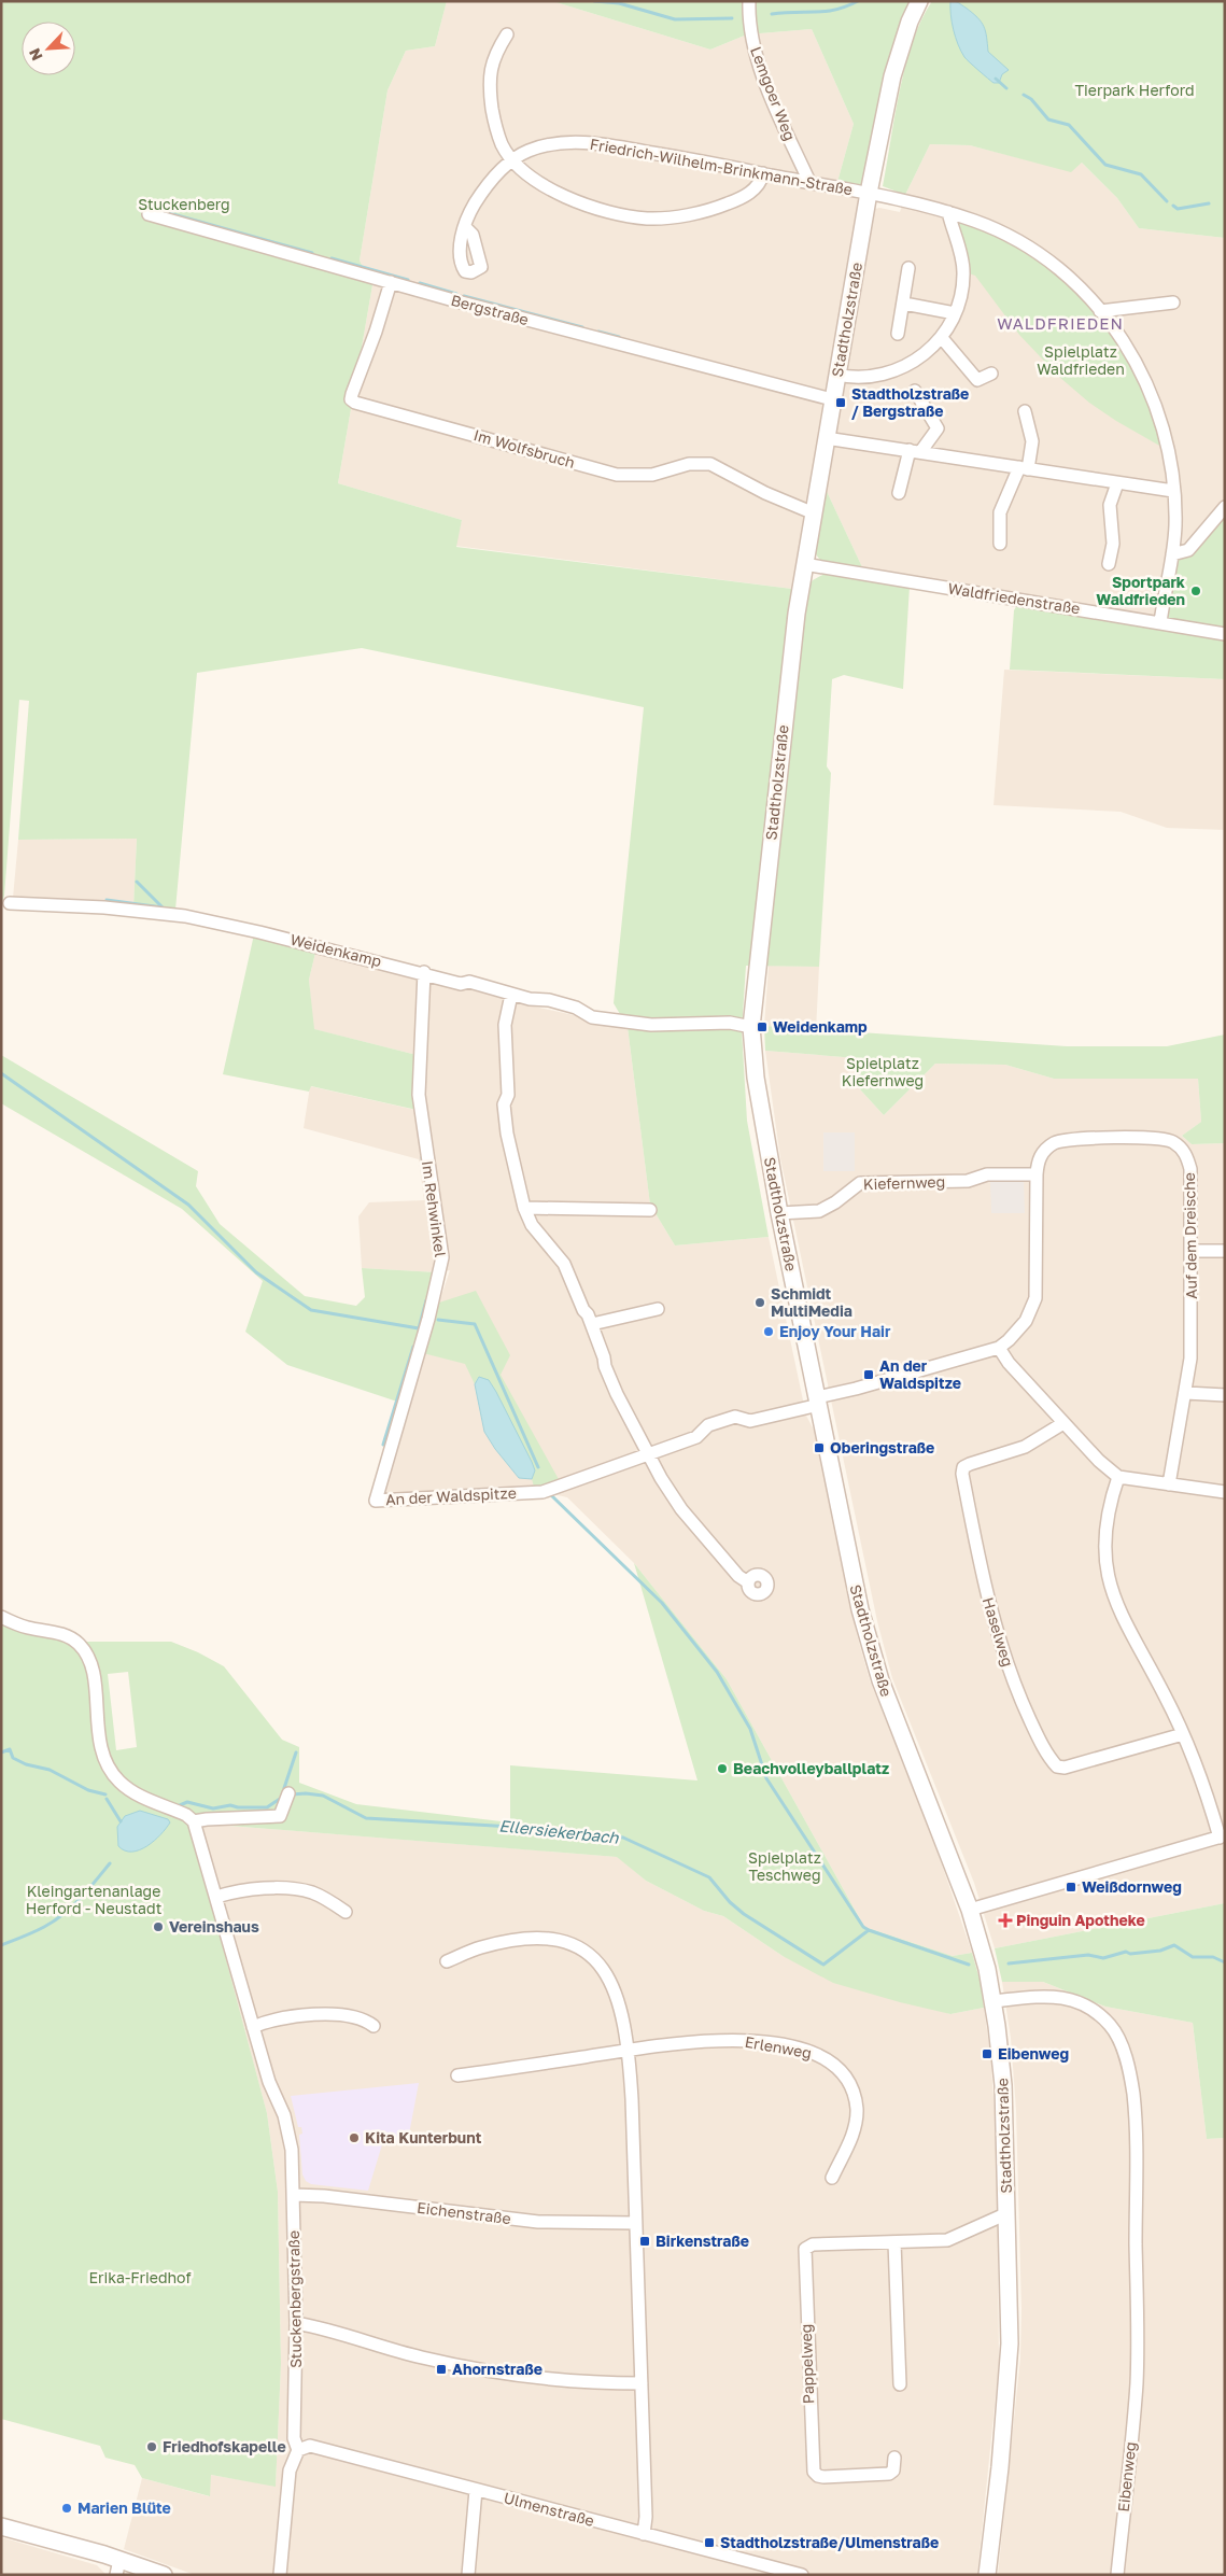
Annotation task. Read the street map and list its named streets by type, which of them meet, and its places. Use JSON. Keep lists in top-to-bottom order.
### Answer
{
  "streets": {
    "street": [
      "Lemgoer Weg",
      "Friedrich-Wilhelm-Brinkmann-Straße",
      "Bergstraße",
      "Stadtholzstraße",
      "Im Wolfsbruch",
      "Waldfriedenstraße",
      "Weidenkamp",
      "Kiefernweg",
      "Im Rehwinkel",
      "Auf dem Dreische",
      "An der Waldspitze",
      "Haselweg",
      "Erlenweg",
      "Eichenstraße",
      "Stuckenbergstraße",
      "Pappelweg",
      "Eibenweg",
      "Ulmenstraße"
    ]
  },
  "crossings": [
    ["Lemgoer Weg", "Friedrich-Wilhelm-Brinkmann-Straße"],
    ["Friedrich-Wilhelm-Brinkmann-Straße", "Stadtholzstraße"],
    ["Friedrich-Wilhelm-Brinkmann-Straße", "Waldfriedenstraße"],
    ["Bergstraße", "Stadtholzstraße"],
    ["Bergstraße", "Im Wolfsbruch"],
    ["Stadtholzstraße", "Im Wolfsbruch"],
    ["Stadtholzstraße", "Waldfriedenstraße"],
    ["Stadtholzstraße", "Weidenkamp"],
    ["Stadtholzstraße", "Kiefernweg"],
    ["Stadtholzstraße", "An der Waldspitze"],
    ["Stadtholzstraße", "Pappelweg"],
    ["Stadtholzstraße", "Eibenweg"],
    ["Weidenkamp", "Im Rehwinkel"],
    ["Kiefernweg", "Auf dem Dreische"],
    ["Im Rehwinkel", "An der Waldspitze"],
    ["Eichenstraße", "Stuckenbergstraße"],
    ["Stuckenbergstraße", "Ulmenstraße"]
  ],
  "districts": ["WALDFRIEDEN"],
  "water": ["Ellersiekerbach"],
  "parks": [
    "Tierpark Herford",
    "Stuckenberg",
    "Spielplatz Waldfrieden",
    "Spielplatz Kiefernweg",
    "Spielplatz Teschweg",
    "Kleingartenanlage Herford - Neustadt",
    "Erika-Friedhof"
  ],
  "places": {
    "transit": [
      "Stadtholzstraße / Bergstraße",
      "Weidenkamp",
      "An der Waldspitze",
      "Oberingstraße",
      "Weißdornweg",
      "Eibenweg",
      "Birkenstraße",
      "Ahornstraße",
      "Stadtholzstraße/Ulmenstraße"
    ],
    "other": [
      "Sportpark Waldfrieden",
      "Schmidt MultiMedia",
      "Enjoy Your Hair",
      "Beachvolleyballplatz",
      "Vereinshaus",
      "Kita Kunterbunt",
      "Friedhofskapelle",
      "Marien Blüte"
    ],
    "health": ["Pinguin Apotheke"]
  },
  "north": "bottom left"
}
